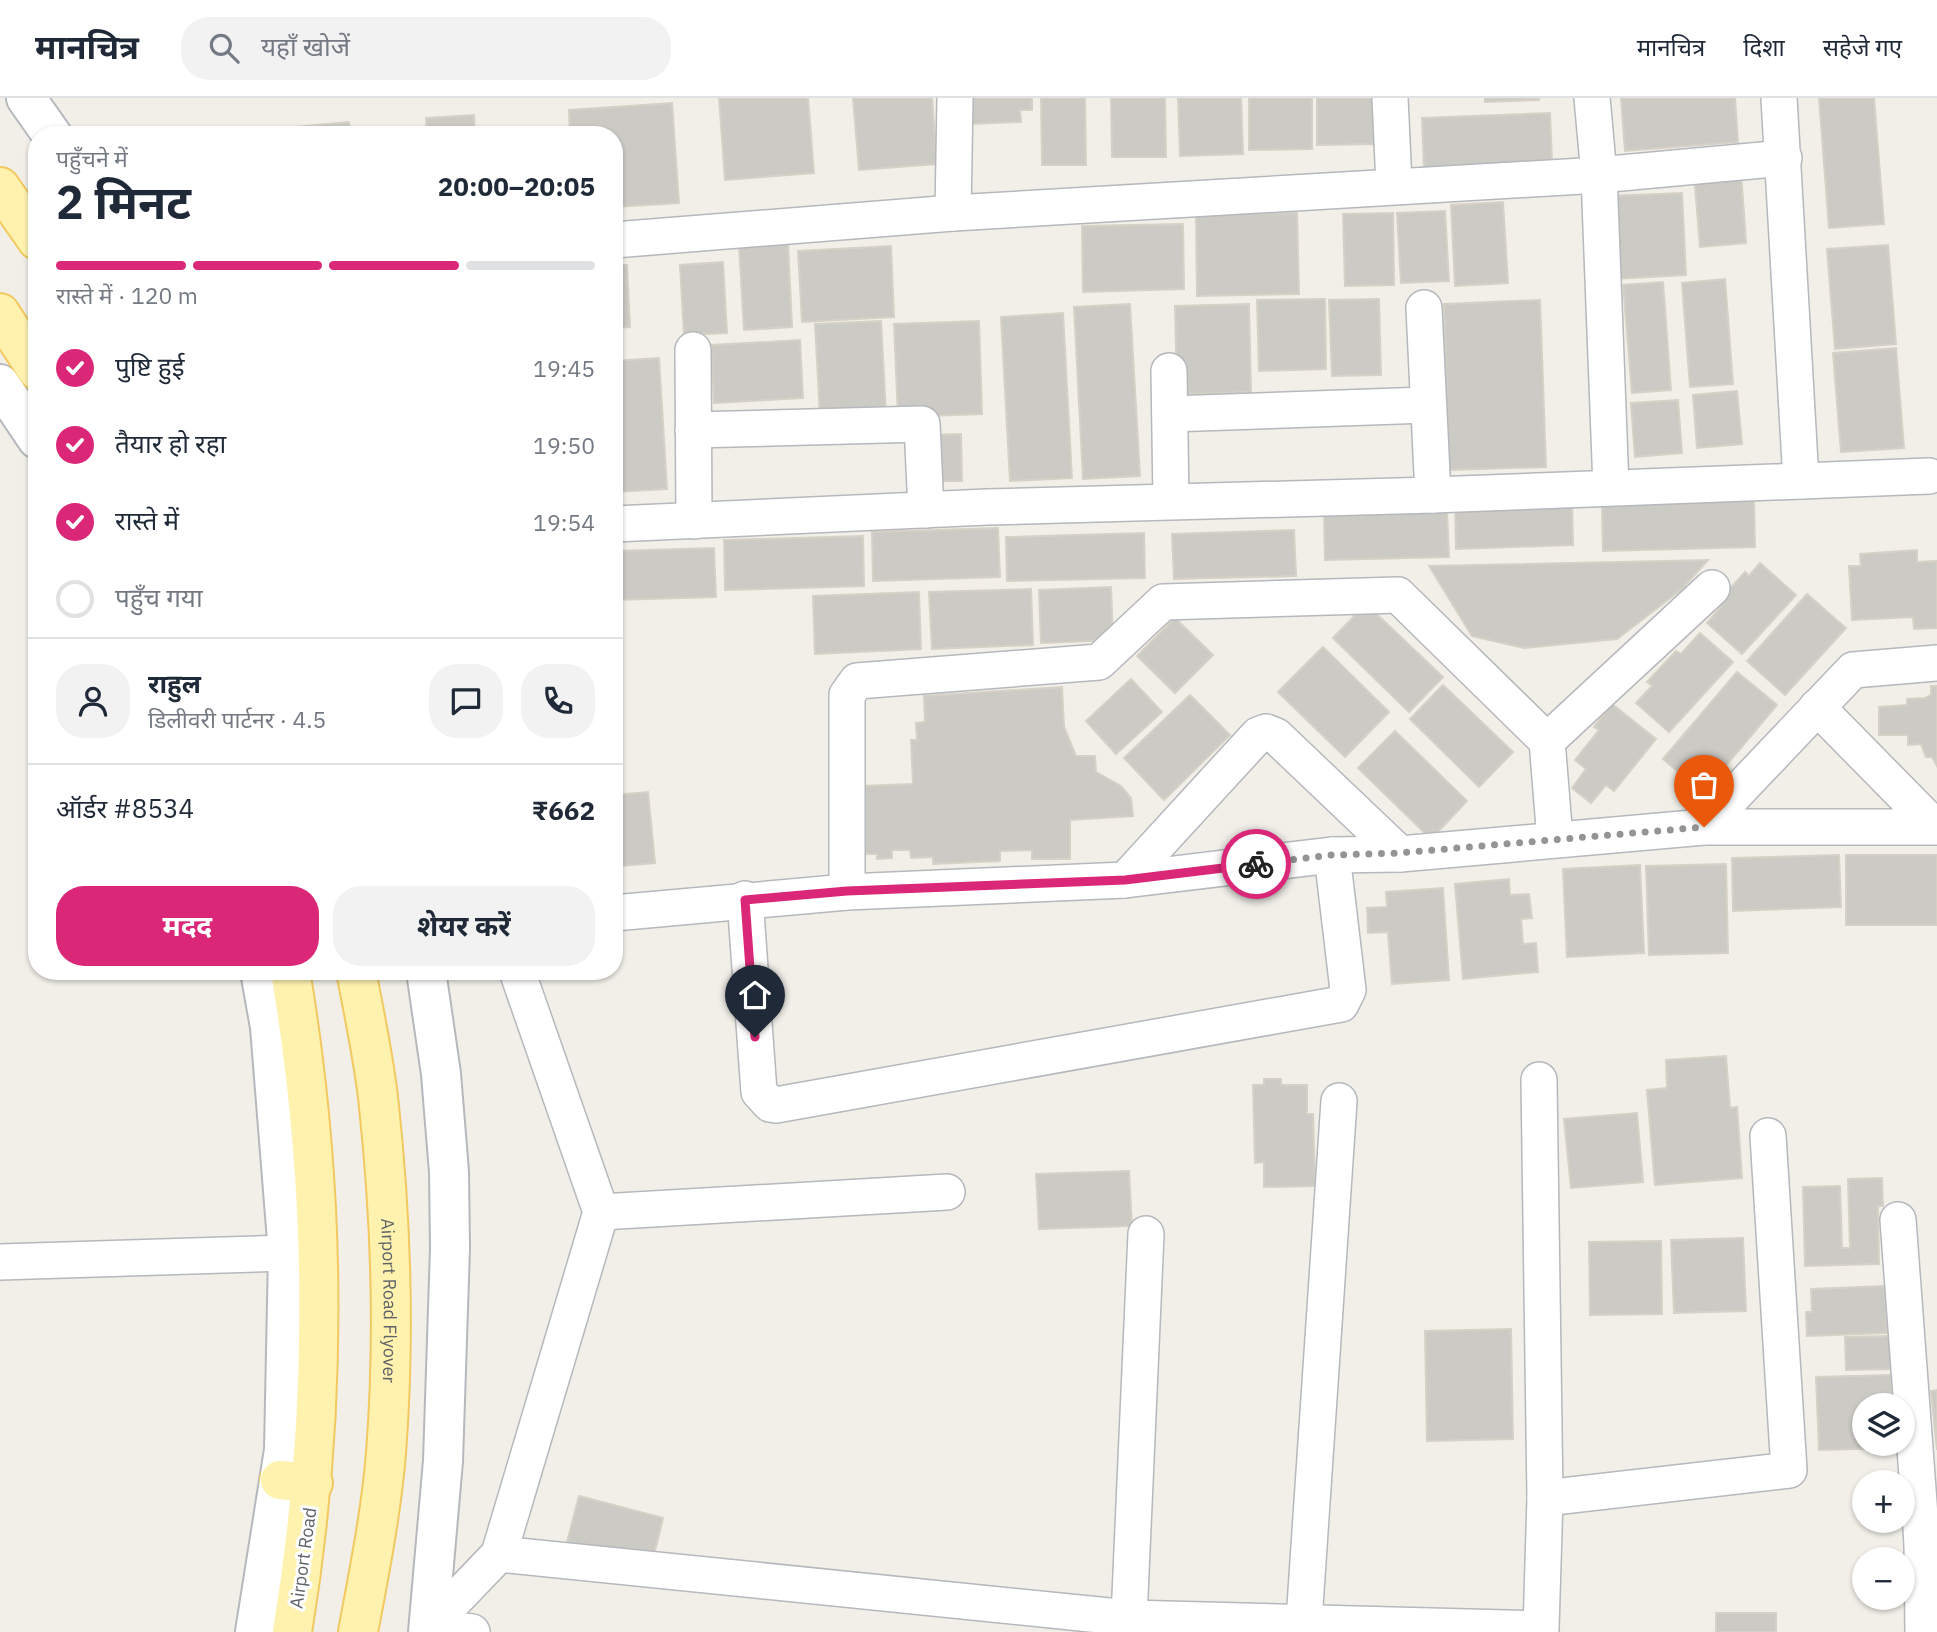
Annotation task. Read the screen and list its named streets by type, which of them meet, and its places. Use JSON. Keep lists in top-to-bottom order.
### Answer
{
  "streets": {
    "main road": ["Airport Road Flyover", "Airport Road"]
  },
  "page": {
    "header": "मानचित्र",
    "search": "यहाँ खोजें",
    "nav": ["मानचित्र", "दिशा", "सहेजे गए"],
    "heading": ["2 मिनट", "पहुँचने में", "20:00–20:05"],
    "panel": [
      "राहुल",
      "डिलीवरी पार्टनर · 4.5",
      "ऑर्डर #8534",
      "₹662"
    ],
    "bar": "रास्ते में · 120 m",
    "list": [
      ["पुष्टि हुई", "19:45"],
      ["तैयार हो रहा", "19:50"],
      ["रास्ते में", "19:54"],
      "पहुँच गया"
    ],
    "buttons": ["मदद", "शेयर करें"],
    "map_buttons": ["+", "−"]
  }
}
